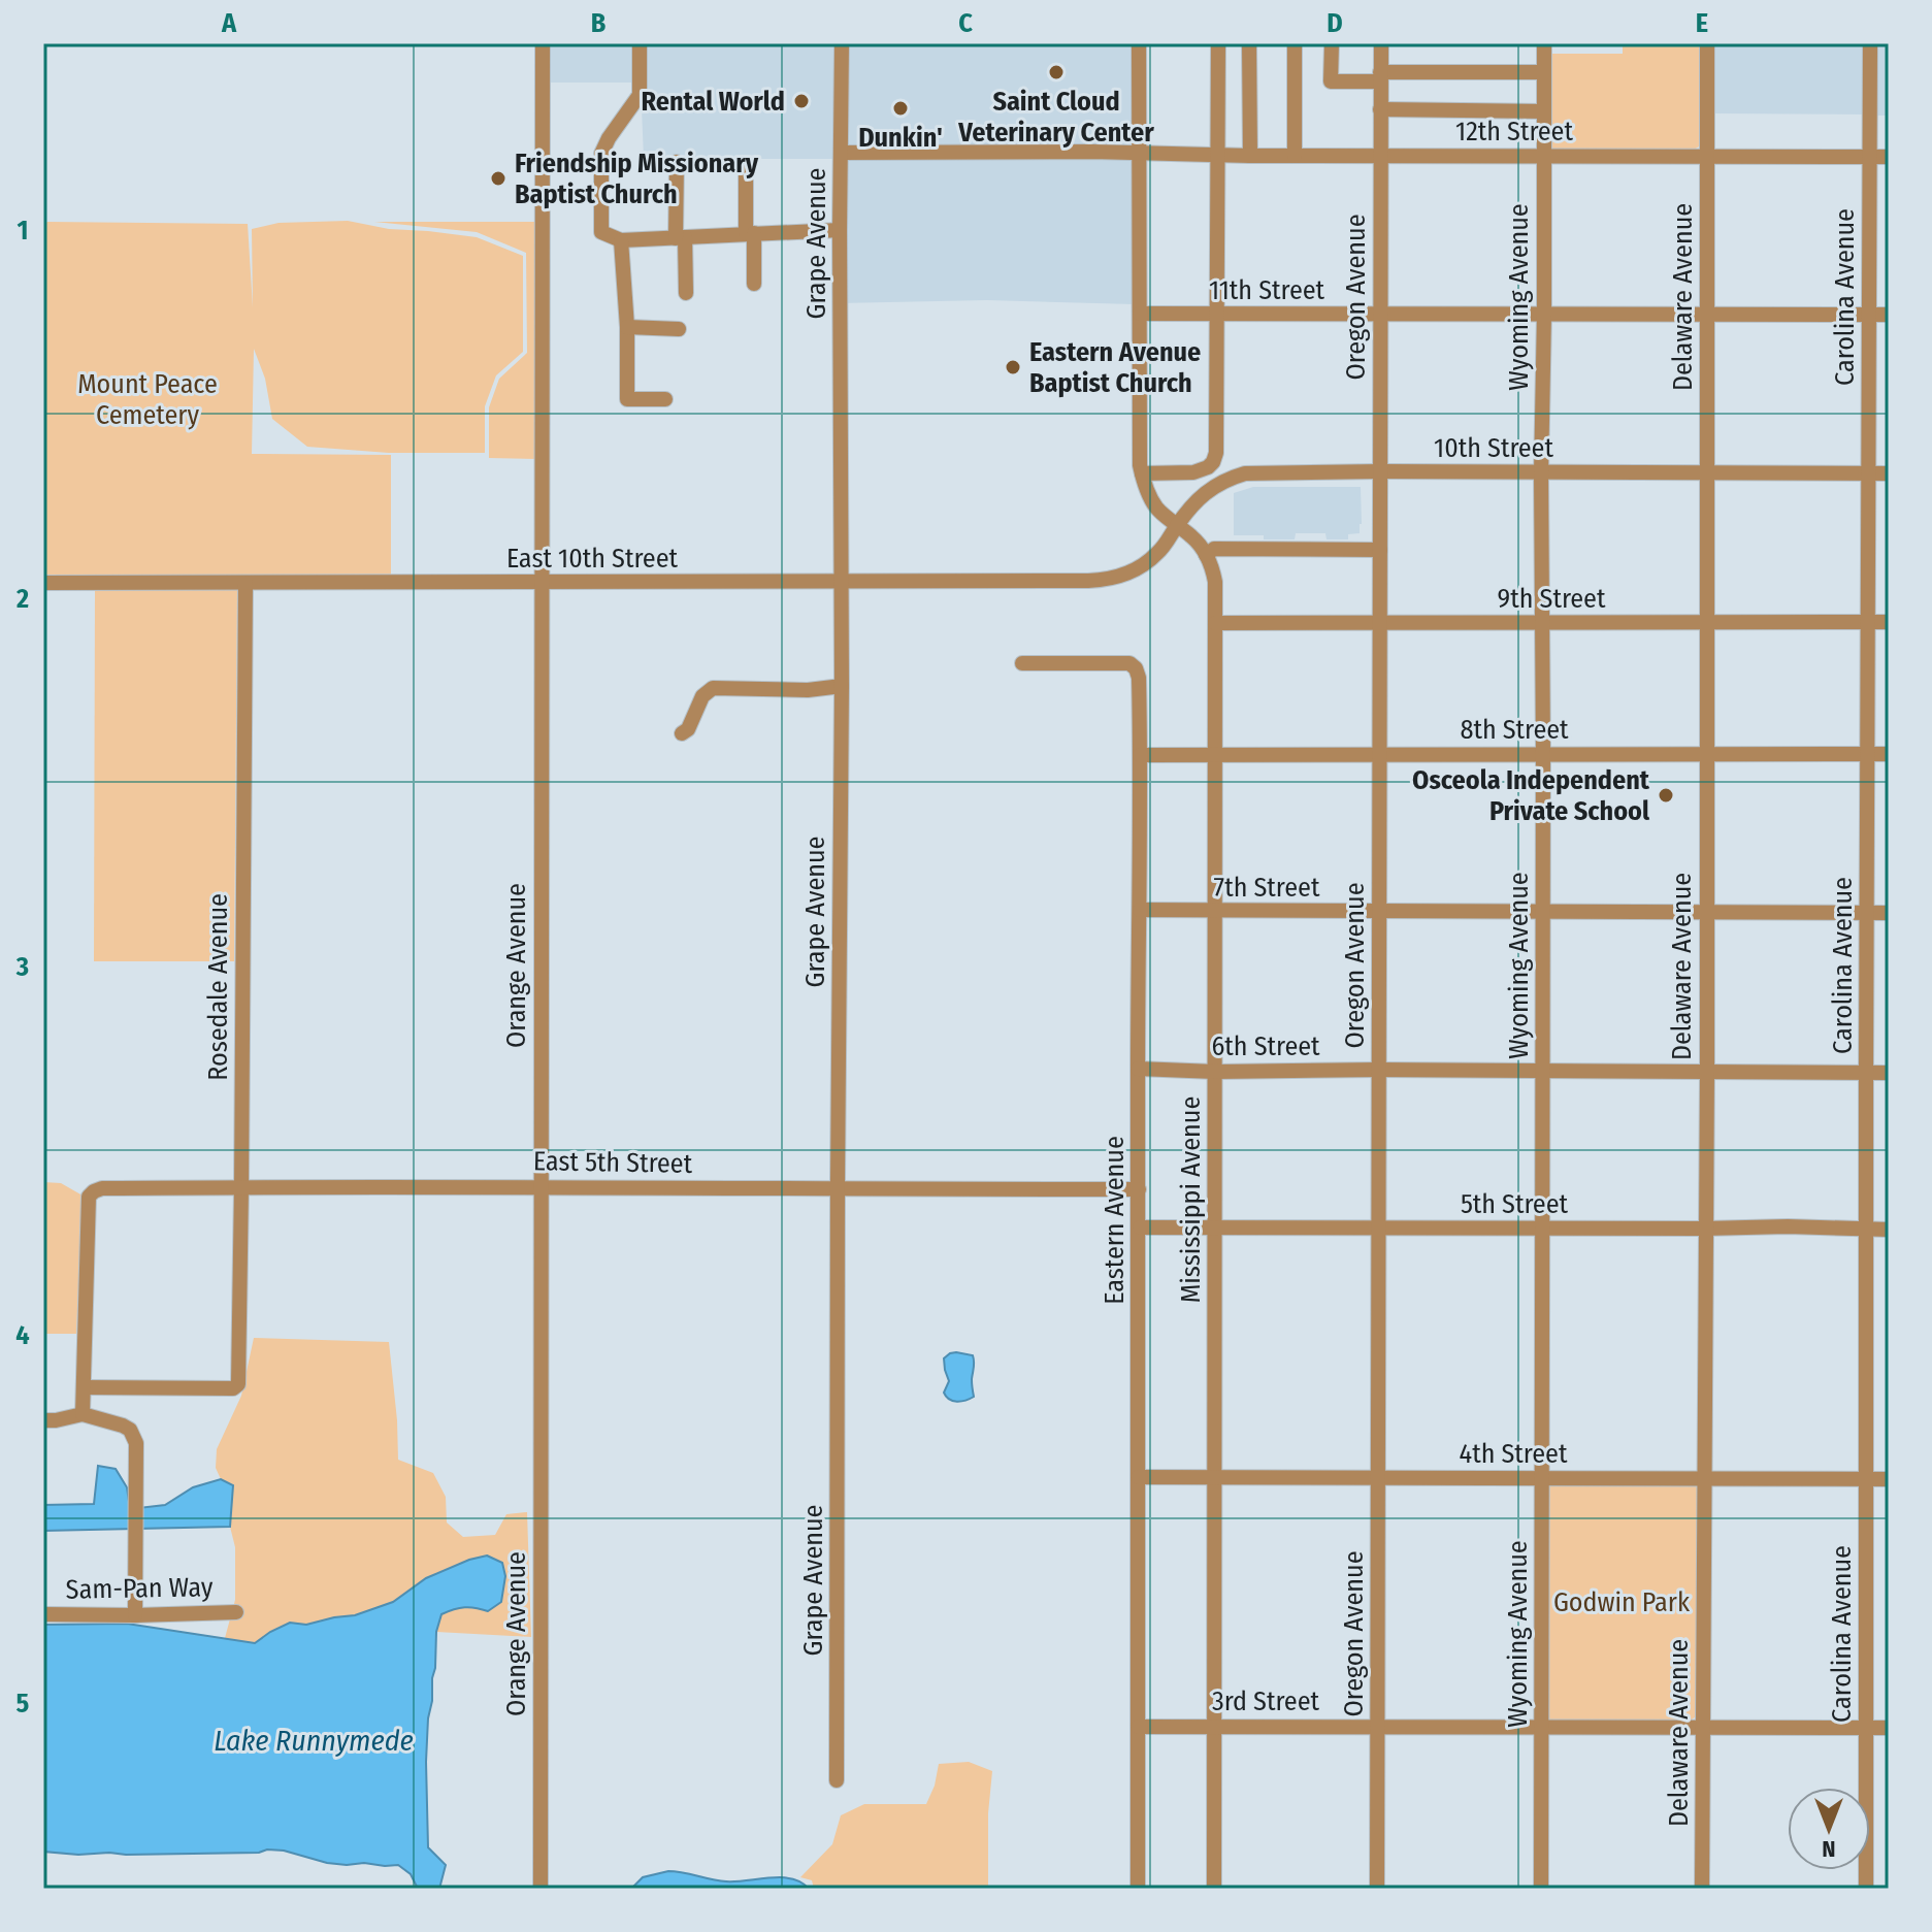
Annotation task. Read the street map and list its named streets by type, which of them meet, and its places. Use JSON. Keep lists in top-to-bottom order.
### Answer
{
  "streets": {
    "street": [
      "12th Street",
      "Grape Avenue",
      "11th Street",
      "Oregon Avenue",
      "Wyoming Avenue",
      "Delaware Avenue",
      "Carolina Avenue",
      "10th Street",
      "East 10th Street",
      "9th Street",
      "8th Street",
      "7th Street",
      "Orange Avenue",
      "Rosedale Avenue",
      "6th Street",
      "East 5th Street",
      "Mississippi Avenue",
      "5th Street",
      "Eastern Avenue",
      "4th Street",
      "Sam-Pan Way",
      "3rd Street"
    ]
  },
  "crossings": [
    ["12th Street", "Grape Avenue"],
    ["12th Street", "Oregon Avenue"],
    ["12th Street", "Wyoming Avenue"],
    ["12th Street", "Delaware Avenue"],
    ["12th Street", "Carolina Avenue"],
    ["Grape Avenue", "East 10th Street"],
    ["Grape Avenue", "East 5th Street"],
    ["11th Street", "Oregon Avenue"],
    ["11th Street", "Wyoming Avenue"],
    ["11th Street", "Delaware Avenue"],
    ["11th Street", "Carolina Avenue"],
    ["Oregon Avenue", "10th Street"],
    ["Oregon Avenue", "9th Street"],
    ["Oregon Avenue", "8th Street"],
    ["Oregon Avenue", "7th Street"],
    ["Oregon Avenue", "6th Street"],
    ["Oregon Avenue", "5th Street"],
    ["Oregon Avenue", "4th Street"],
    ["Oregon Avenue", "3rd Street"],
    ["Wyoming Avenue", "10th Street"],
    ["Wyoming Avenue", "9th Street"],
    ["Wyoming Avenue", "8th Street"],
    ["Wyoming Avenue", "7th Street"],
    ["Wyoming Avenue", "6th Street"],
    ["Wyoming Avenue", "5th Street"],
    ["Wyoming Avenue", "4th Street"],
    ["Wyoming Avenue", "3rd Street"],
    ["Delaware Avenue", "10th Street"],
    ["Delaware Avenue", "9th Street"],
    ["Delaware Avenue", "8th Street"],
    ["Delaware Avenue", "7th Street"],
    ["Delaware Avenue", "6th Street"],
    ["Delaware Avenue", "5th Street"],
    ["Delaware Avenue", "4th Street"],
    ["Delaware Avenue", "3rd Street"],
    ["Carolina Avenue", "10th Street"],
    ["Carolina Avenue", "9th Street"],
    ["Carolina Avenue", "8th Street"],
    ["Carolina Avenue", "7th Street"],
    ["Carolina Avenue", "6th Street"],
    ["Carolina Avenue", "5th Street"],
    ["Carolina Avenue", "4th Street"],
    ["Carolina Avenue", "3rd Street"],
    ["10th Street", "East 10th Street"],
    ["East 10th Street", "Orange Avenue"],
    ["East 10th Street", "Rosedale Avenue"],
    ["9th Street", "Mississippi Avenue"],
    ["8th Street", "Mississippi Avenue"],
    ["8th Street", "Eastern Avenue"],
    ["7th Street", "Mississippi Avenue"],
    ["7th Street", "Eastern Avenue"],
    ["Orange Avenue", "East 5th Street"],
    ["Rosedale Avenue", "East 5th Street"],
    ["6th Street", "Mississippi Avenue"],
    ["6th Street", "Eastern Avenue"],
    ["East 5th Street", "Eastern Avenue"],
    ["Mississippi Avenue", "5th Street"],
    ["Mississippi Avenue", "4th Street"],
    ["Mississippi Avenue", "3rd Street"],
    ["5th Street", "Eastern Avenue"],
    ["Eastern Avenue", "4th Street"],
    ["Eastern Avenue", "3rd Street"]
  ],
  "water": ["Lake Runnymede"],
  "parks": ["Mount Peace Cemetery", "Godwin Park"],
  "places": [
    "Saint Cloud Veterinary Center",
    "Rental World",
    "Dunkin'",
    "Friendship Missionary Baptist Church",
    "Eastern Avenue Baptist Church",
    "Osceola Independent Private School"
  ],
  "north": "bottom",
  "grid": {
    "columns": [
      "A",
      "B",
      "C",
      "D",
      "E"
    ],
    "rows": [
      "1",
      "2",
      "3",
      "4",
      "5"
    ]
  }
}
